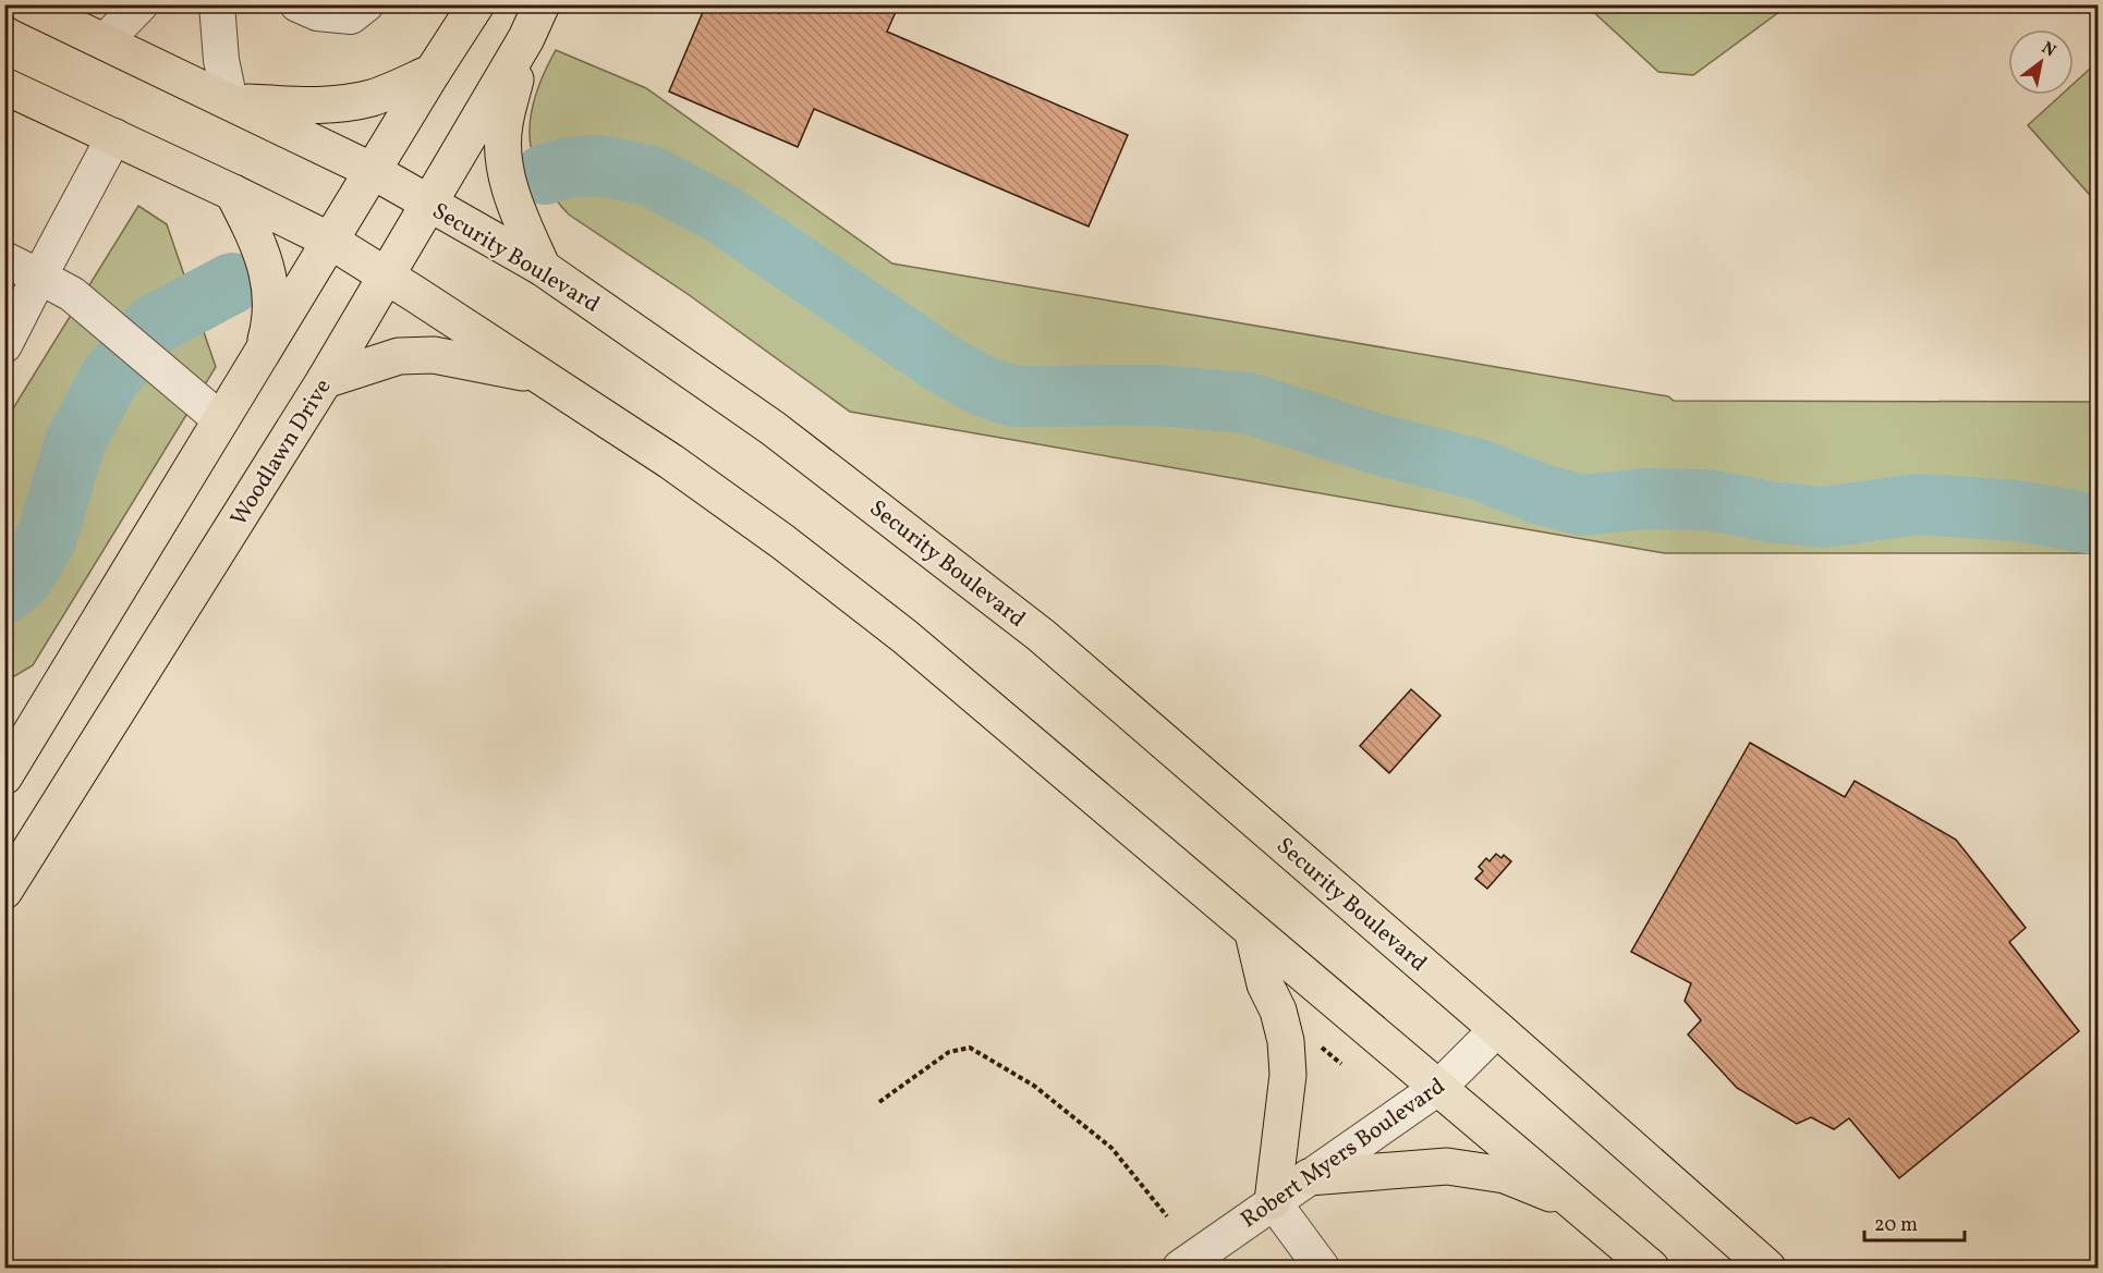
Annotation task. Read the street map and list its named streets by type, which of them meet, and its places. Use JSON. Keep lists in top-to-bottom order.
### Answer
{
  "streets": {
    "main road": ["Security Boulevard", "Woodlawn Drive"],
    "street": ["Robert Myers Boulevard"]
  },
  "crossings": [
    ["Security Boulevard", "Woodlawn Drive"],
    ["Security Boulevard", "Robert Myers Boulevard"]
  ],
  "scale_bar": "20 m",
  "north": "top right"
}
